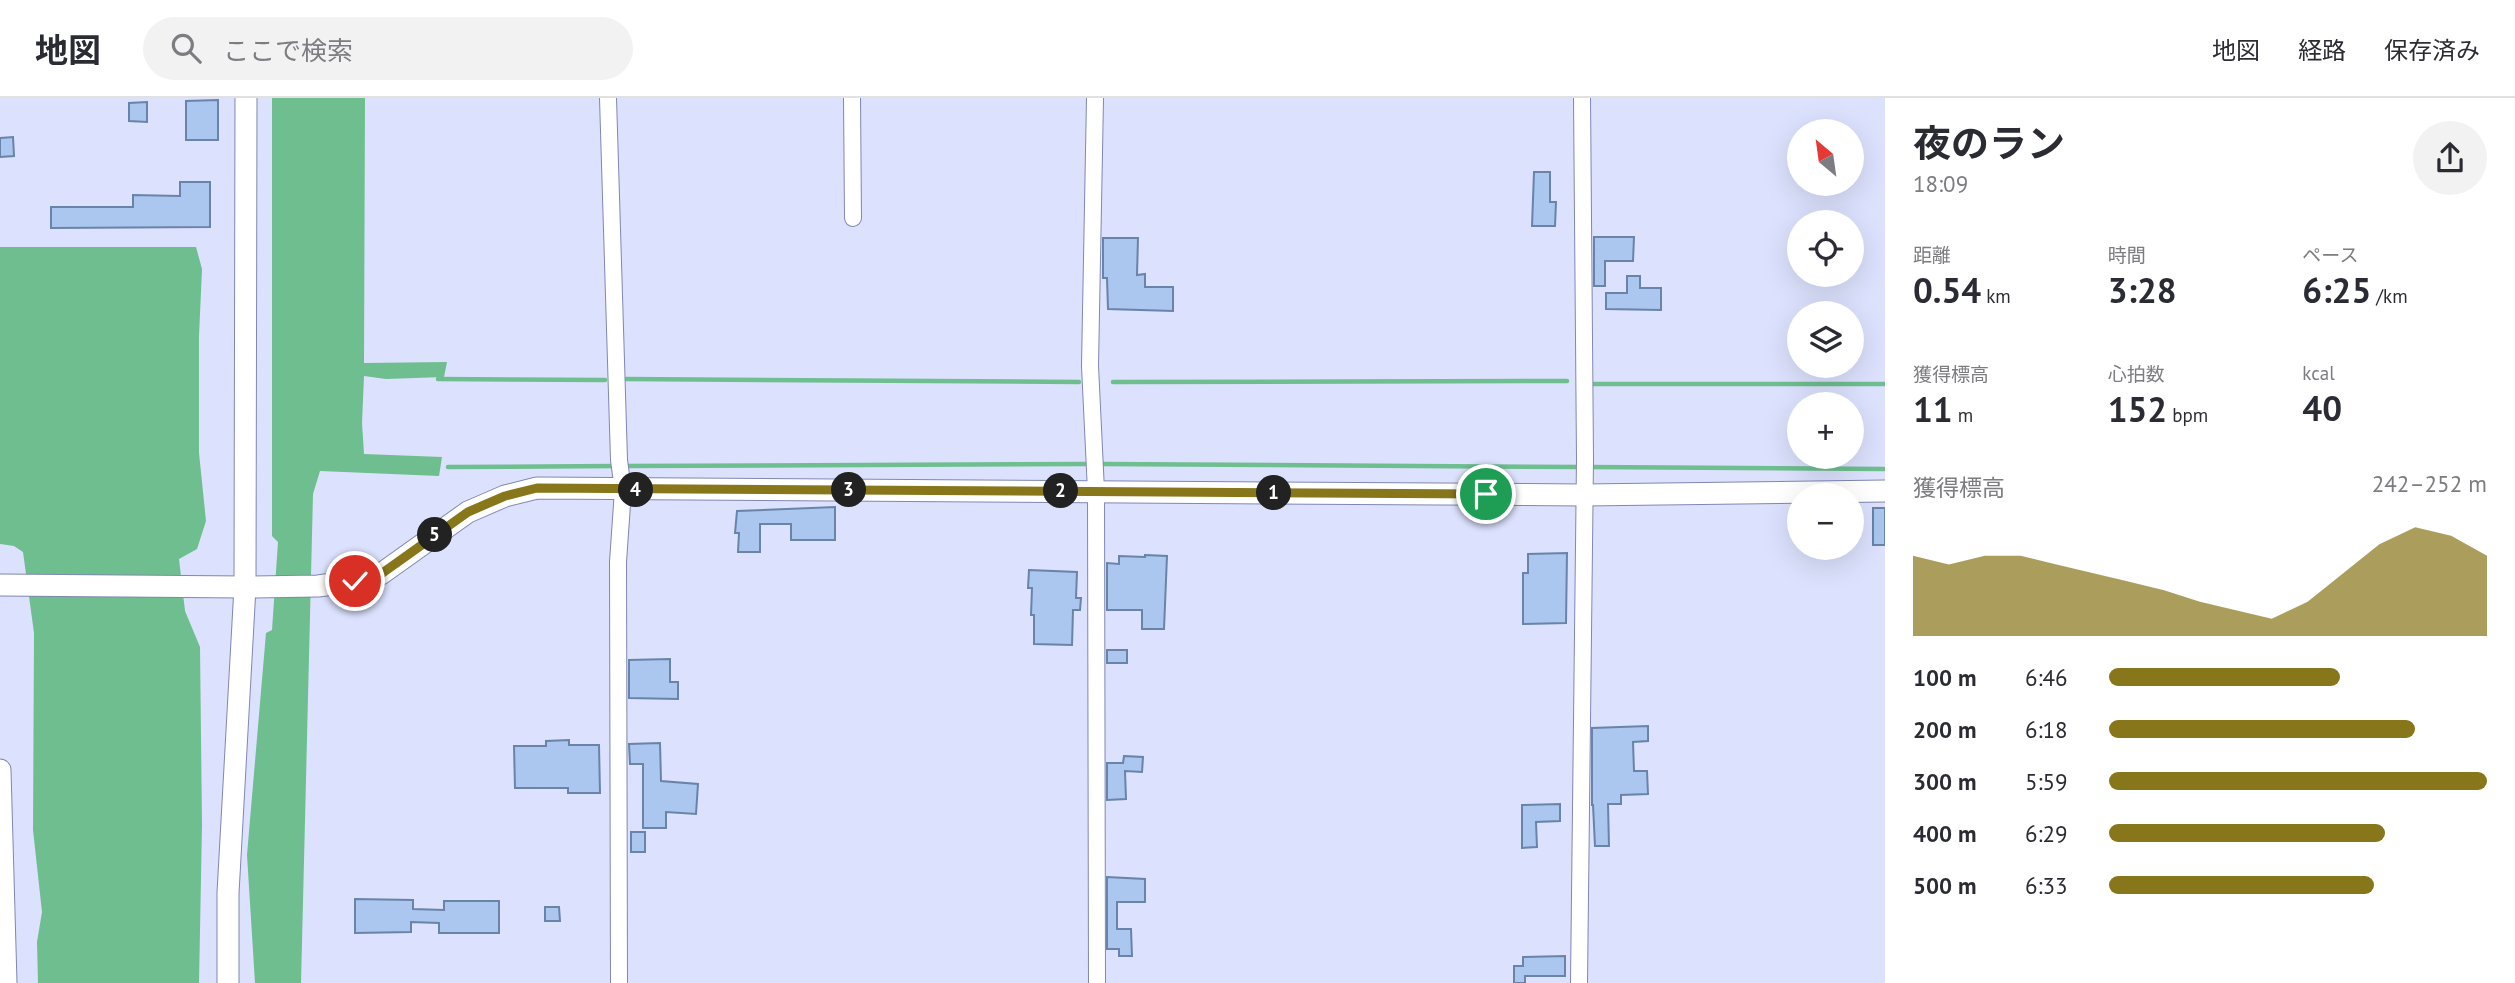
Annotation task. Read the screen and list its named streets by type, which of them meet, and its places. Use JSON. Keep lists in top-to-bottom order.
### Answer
{
  "north": "top left",
  "page": {
    "header": "地図",
    "search": "ここで検索",
    "nav": ["地図", "経路", "保存済み"],
    "heading": ["夜のラン", "18:09"],
    "map_buttons": ["+", "−"],
    "stats": [
      ["距離", "0.54 km"],
      ["時間", "3:28"],
      ["ペース", "6:25 /km"],
      ["獲得標高", "11 m"],
      ["心拍数", "152 bpm"],
      ["kcal", "40"]
    ],
    "chart": ["獲得標高", "242–252 m"],
    "pins": [
      "3",
      "4",
      "2",
      "1",
      "5"
    ],
    "list": [
      {
        "name": "100 m",
        "note": "6:46"
      },
      {
        "name": "200 m",
        "note": "6:18"
      },
      {
        "name": "300 m",
        "note": "5:59"
      },
      {
        "name": "400 m",
        "note": "6:29"
      },
      {
        "name": "500 m",
        "note": "6:33"
      }
    ]
  }
}
